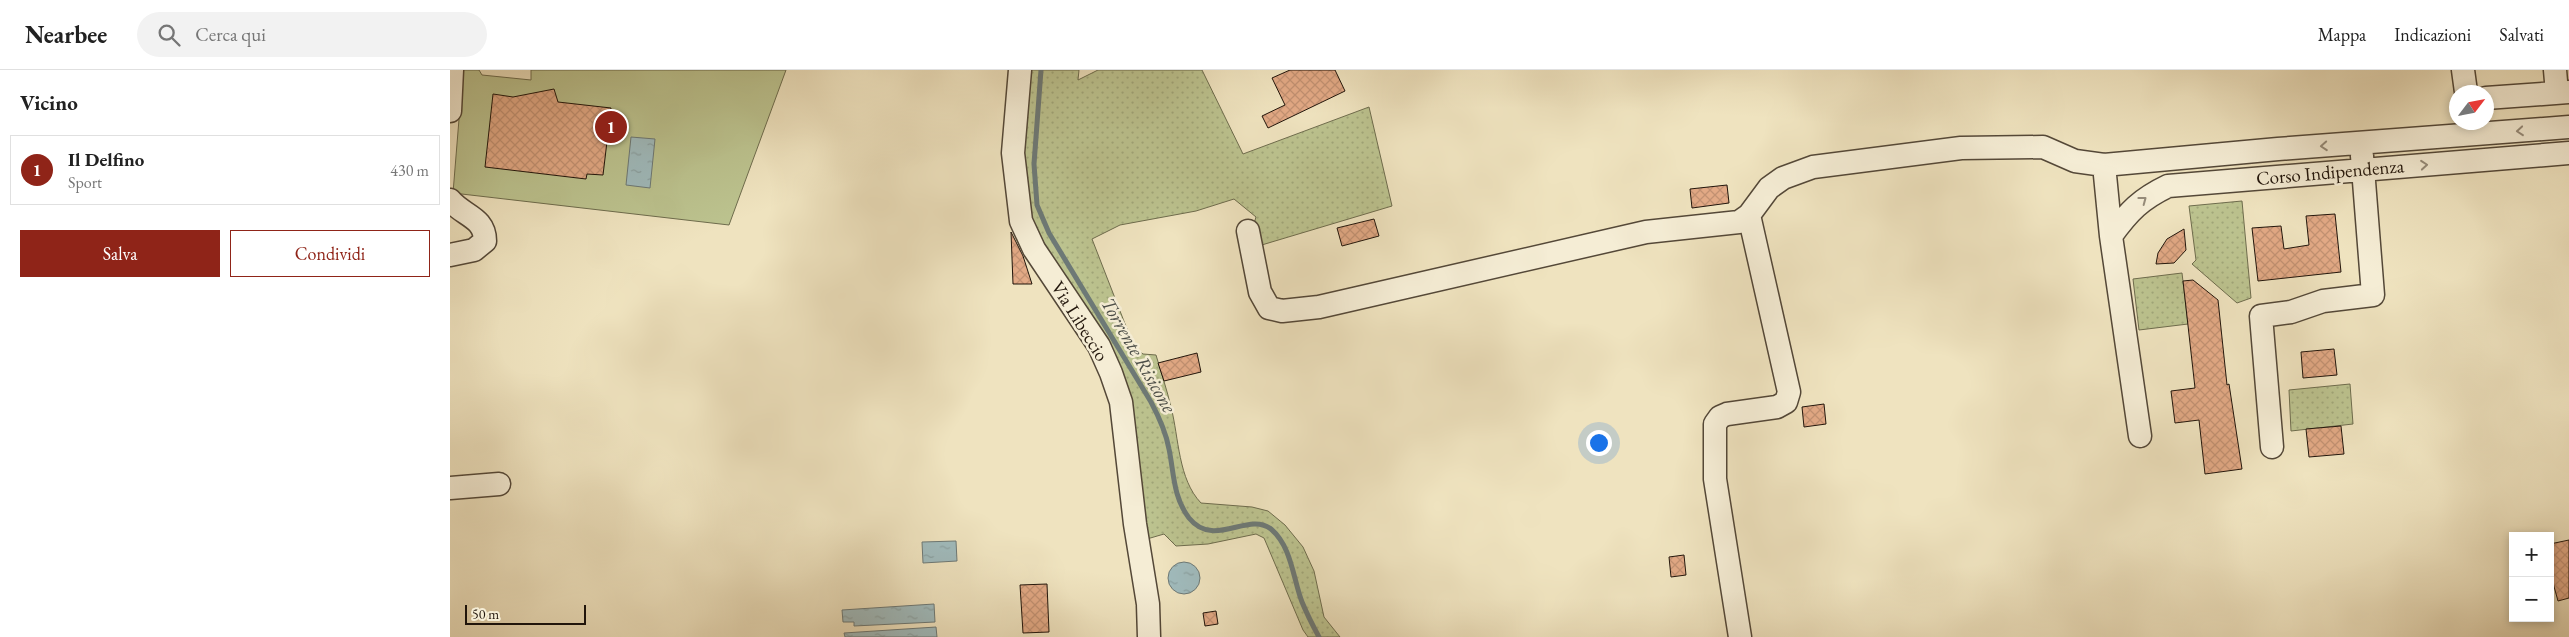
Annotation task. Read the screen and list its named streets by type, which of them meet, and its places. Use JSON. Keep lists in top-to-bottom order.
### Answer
{
  "streets": {
    "street": ["Corso Indipendenza", "Via Libeccio"]
  },
  "water": ["Torrente Risicone"],
  "scale_bar": "50 m",
  "north": "top right",
  "page": {
    "header": "Nearbee",
    "search": "Cerca qui",
    "nav": ["Mappa", "Indicazioni", "Salvati"],
    "heading": "Vicino",
    "pins": "1",
    "list": [
      {
        "mark": "1",
        "name": "Il Delfino",
        "note": "Sport",
        "value": "430 m"
      }
    ],
    "buttons": ["Salva", "Condividi"],
    "map_buttons": ["+", "−"],
    "scale": "50 m"
  }
}
